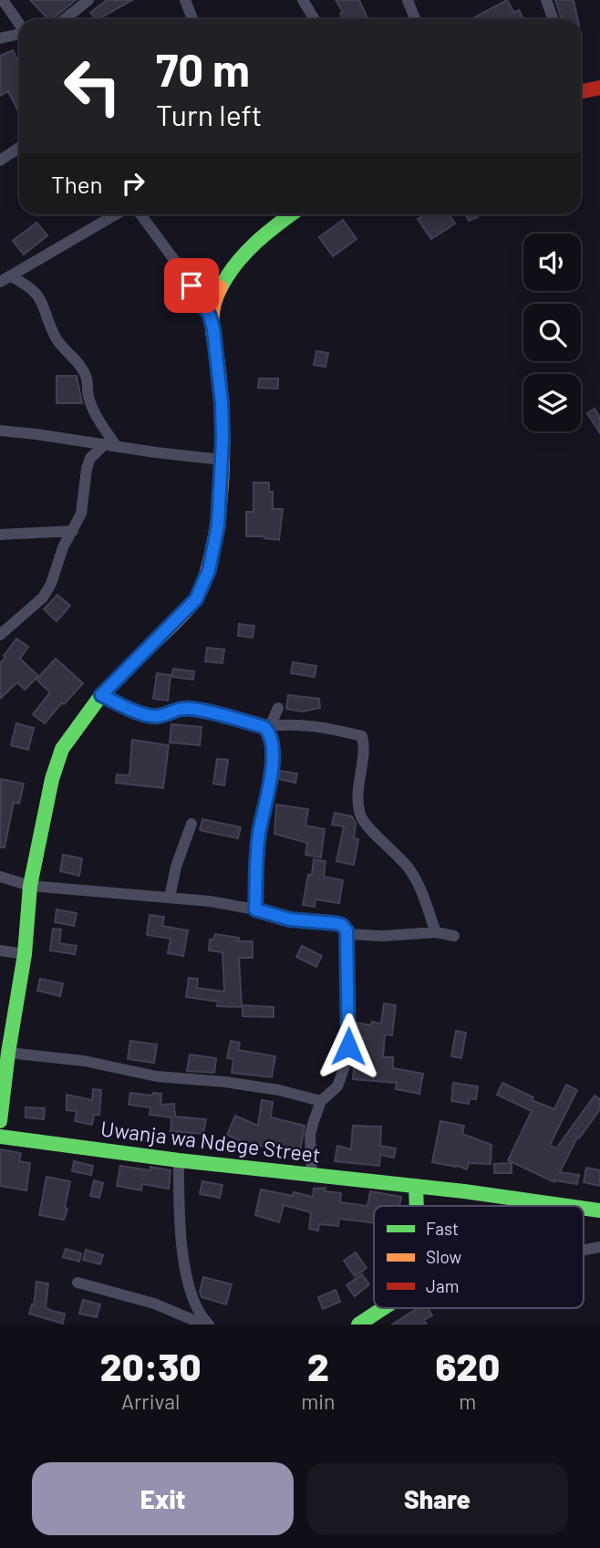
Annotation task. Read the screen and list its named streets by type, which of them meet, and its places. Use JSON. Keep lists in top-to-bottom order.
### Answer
{
  "streets": {
    "street": ["Uwanja wa Ndege Street"]
  },
  "legend": ["Fast", "Slow", "Jam"],
  "page": {
    "turn": ["70 m", "Turn left"],
    "then": "Then",
    "eta": [
      "20:30",
      "Arrival",
      "2",
      "min",
      "620",
      "m"
    ],
    "buttons": ["Exit", "Share"]
  }
}
